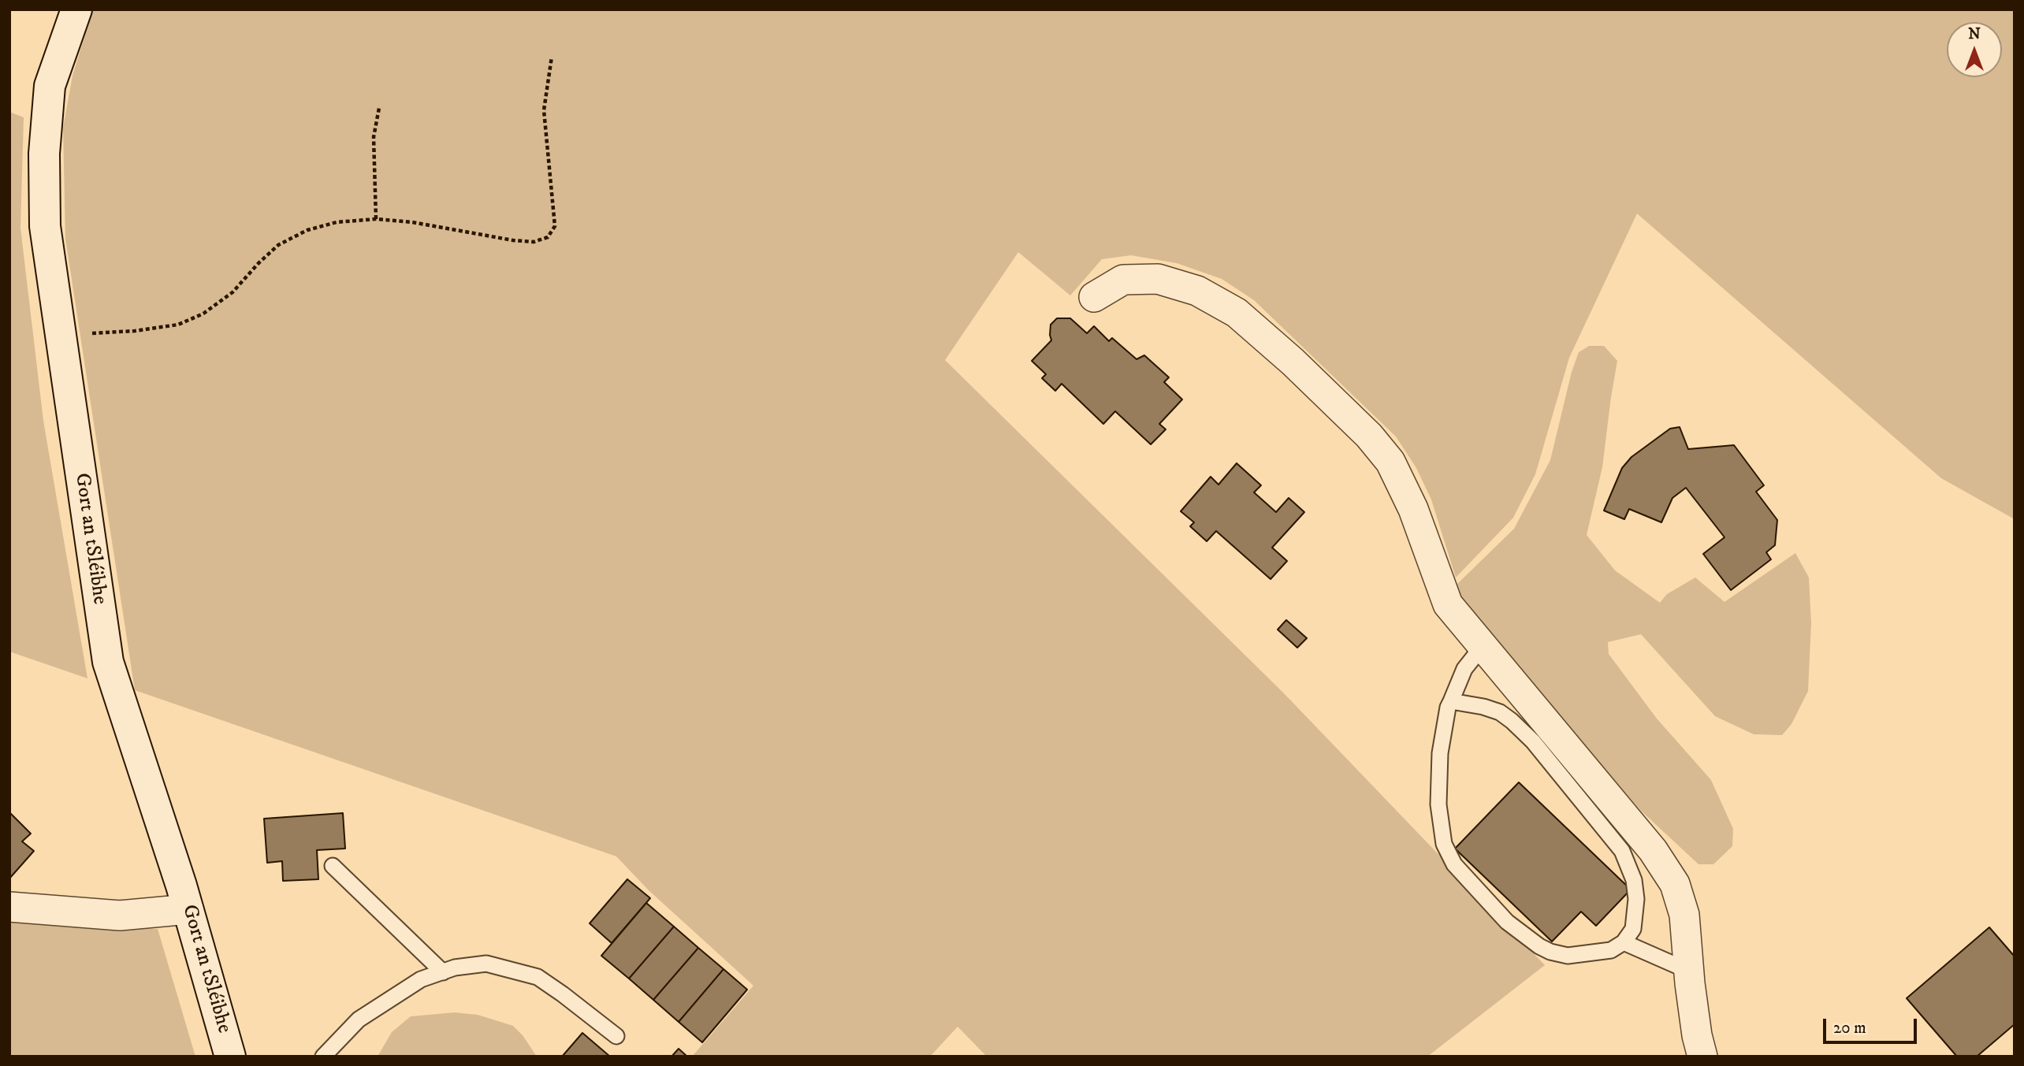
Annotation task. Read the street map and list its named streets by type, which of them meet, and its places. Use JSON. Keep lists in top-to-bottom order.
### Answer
{
  "streets": {
    "street": ["Gort an tSléibhe"]
  },
  "scale_bar": "20 m",
  "north": "top"
}
